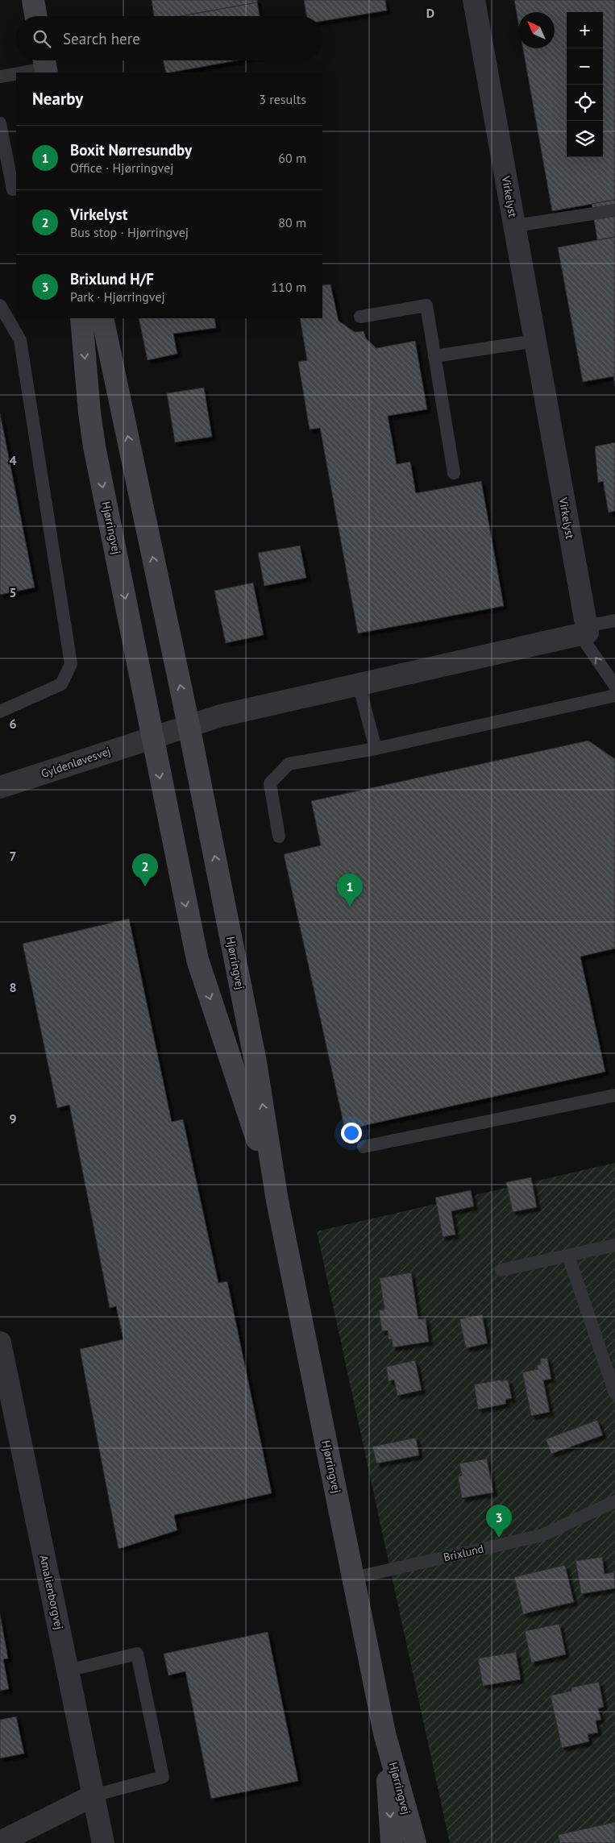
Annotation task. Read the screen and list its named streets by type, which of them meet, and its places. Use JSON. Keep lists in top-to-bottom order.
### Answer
{
  "streets": {
    "main road": ["Hjørringvej"],
    "street": ["Virkelyst", "Gyldenløvesvej", "Amalienborgvej"],
    "lane": ["Brixlund"]
  },
  "crossings": [
    ["Hjørringvej", "Gyldenløvesvej"],
    ["Hjørringvej", "Brixlund"]
  ],
  "north": "top left",
  "page": {
    "map_buttons": ["+", "−"],
    "search": "Search here",
    "heading": ["Nearby", "3 results"],
    "list": [
      {
        "mark": "1",
        "name": "Boxit Nørresundby",
        "note": "Office · Hjørringvej",
        "value": "60 m"
      },
      {
        "mark": "2",
        "name": "Virkelyst",
        "note": "Bus stop · Hjørringvej",
        "value": "80 m"
      },
      {
        "mark": "3",
        "name": "Brixlund H/F",
        "note": "Park · Hjørringvej",
        "value": "110 m"
      }
    ],
    "pins": ["2", "1", "3"]
  },
  "grid": {
    "columns": ["D"],
    "rows": [
      "4",
      "5",
      "6",
      "7",
      "8",
      "9"
    ]
  }
}
